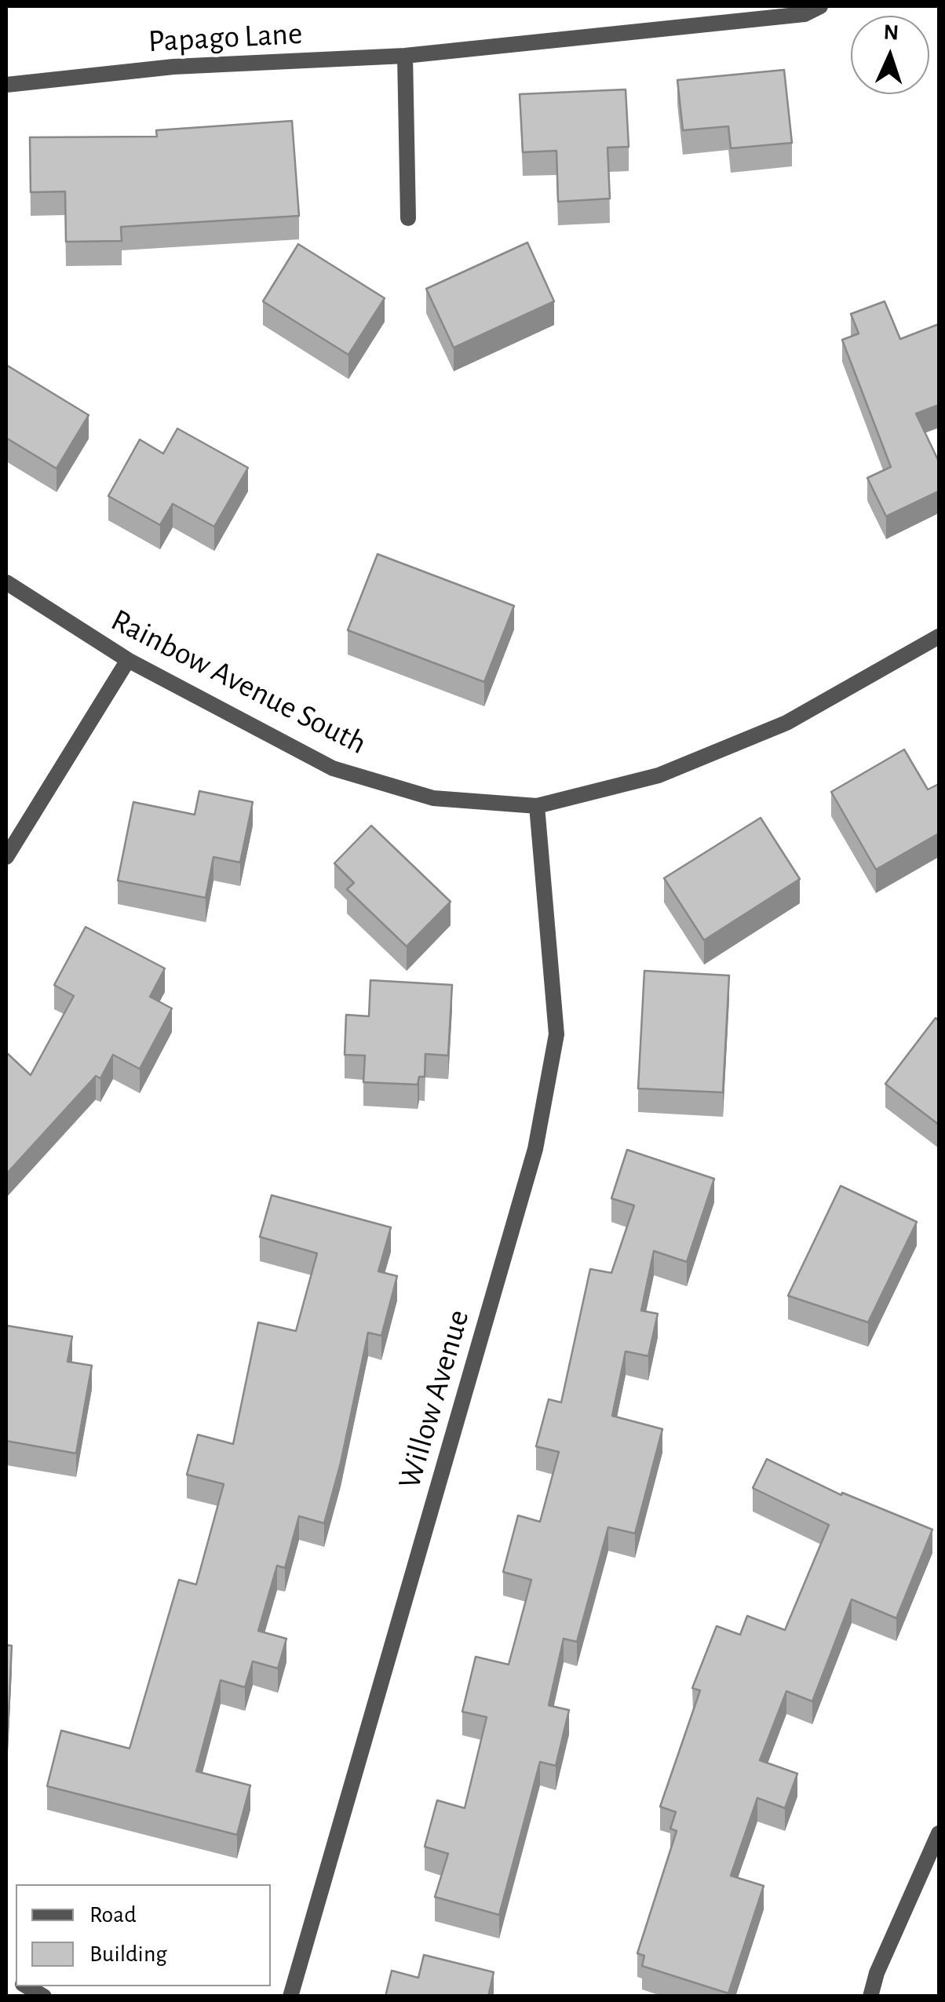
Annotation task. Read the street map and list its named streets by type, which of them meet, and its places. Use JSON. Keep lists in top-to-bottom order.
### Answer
{
  "streets": {
    "street": ["Papago Lane", "Rainbow Avenue South", "Willow Avenue"]
  },
  "crossings": [
    ["Rainbow Avenue South", "Willow Avenue"]
  ],
  "legend": ["Road", "Building"],
  "north": "top"
}
